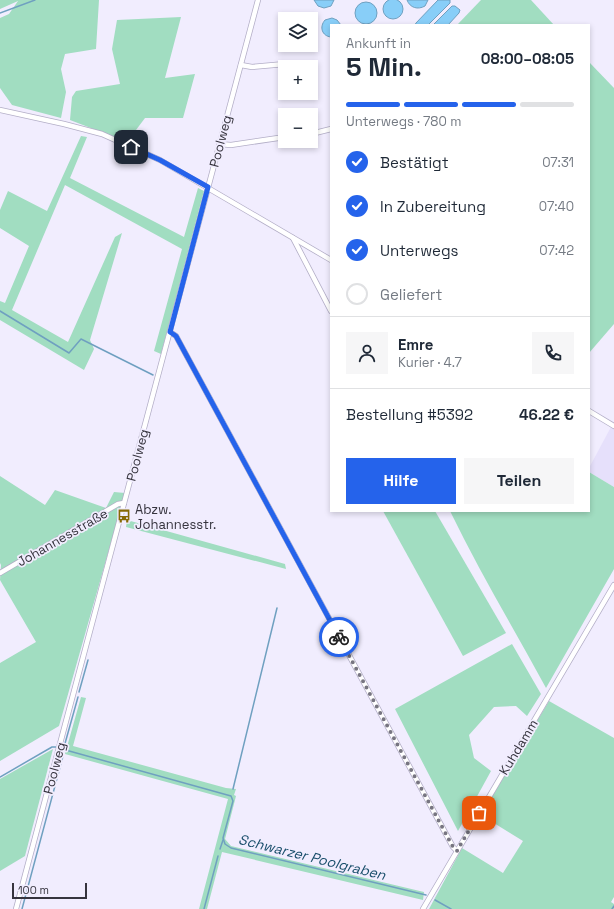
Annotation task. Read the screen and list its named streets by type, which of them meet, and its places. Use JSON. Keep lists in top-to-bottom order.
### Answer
{
  "streets": {
    "street": ["Poolweg", "Johannesstraße", "Kuhdamm"]
  },
  "crossings": [
    ["Poolweg", "Johannesstraße"]
  ],
  "water": ["Schwarzer Poolgraben"],
  "places": {
    "bus stop": ["Abzw. Johannesstr."]
  },
  "scale_bar": "100 m",
  "page": {
    "map_buttons": ["+", "−"],
    "heading": ["5 Min.", "Ankunft in", "08:00–08:05"],
    "panel": [
      "Emre",
      "Kurier · 4.7",
      "Bestellung #5392",
      "46.22 €"
    ],
    "bar": "Unterwegs · 780 m",
    "list": [
      ["Bestätigt", "07:31"],
      ["In Zubereitung", "07:40"],
      ["Unterwegs", "07:42"],
      "Geliefert"
    ],
    "buttons": ["Hilfe", "Teilen"],
    "scale": "100 m"
  }
}
